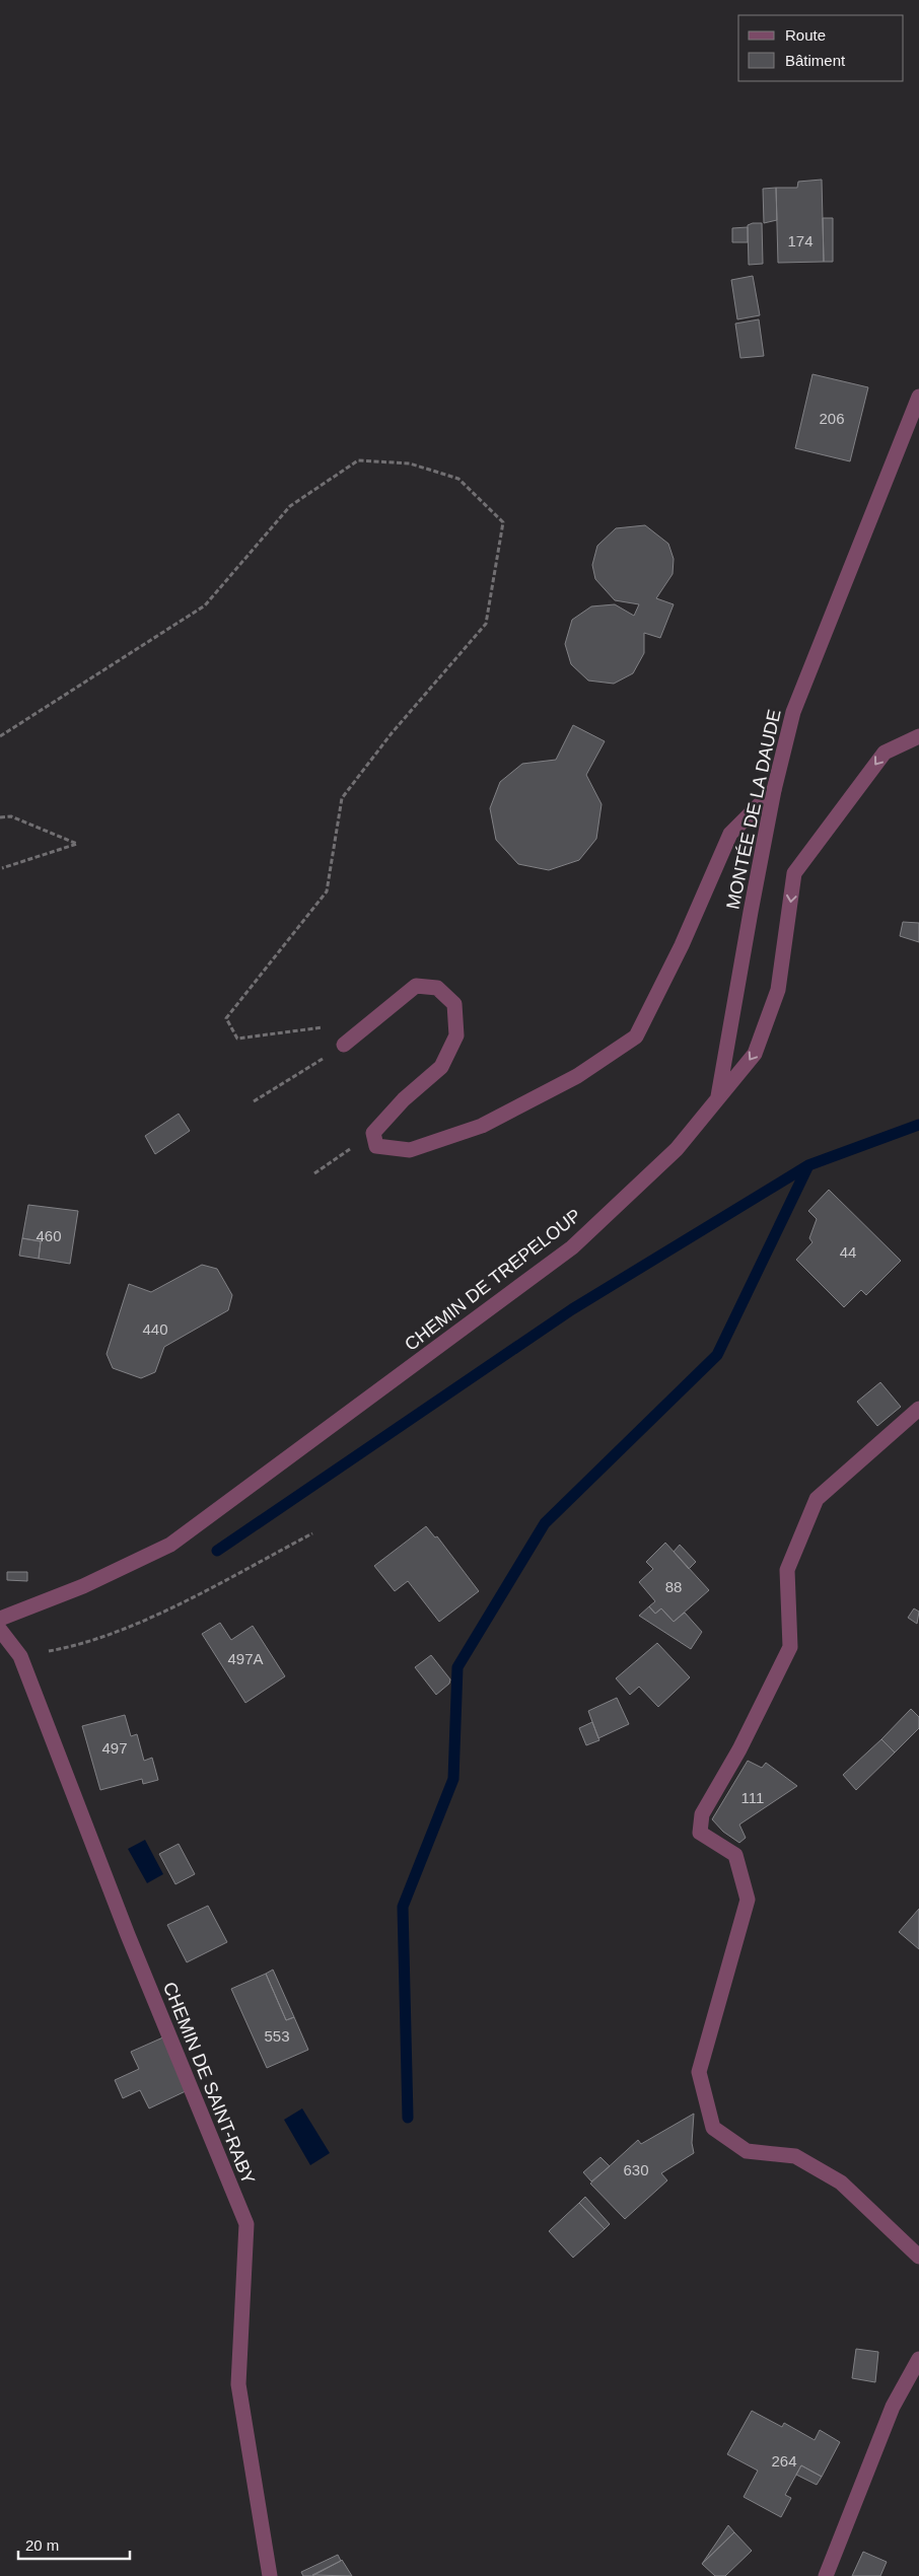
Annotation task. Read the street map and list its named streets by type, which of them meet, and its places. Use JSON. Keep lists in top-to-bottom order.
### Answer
{
  "streets": {
    "street": ["MONTÉE DE LA DAUDE", "CHEMIN DE TREPELOUP", "CHEMIN DE SAINT-RABY"]
  },
  "crossings": [
    ["MONTÉE DE LA DAUDE", "CHEMIN DE TREPELOUP"]
  ],
  "house_numbers": [
    "174",
    "206",
    "460",
    "44",
    "440",
    "88",
    "497A",
    "497",
    "111",
    "553",
    "630",
    "264"
  ],
  "legend": ["Route", "Bâtiment"],
  "scale_bar": "20 m"
}
